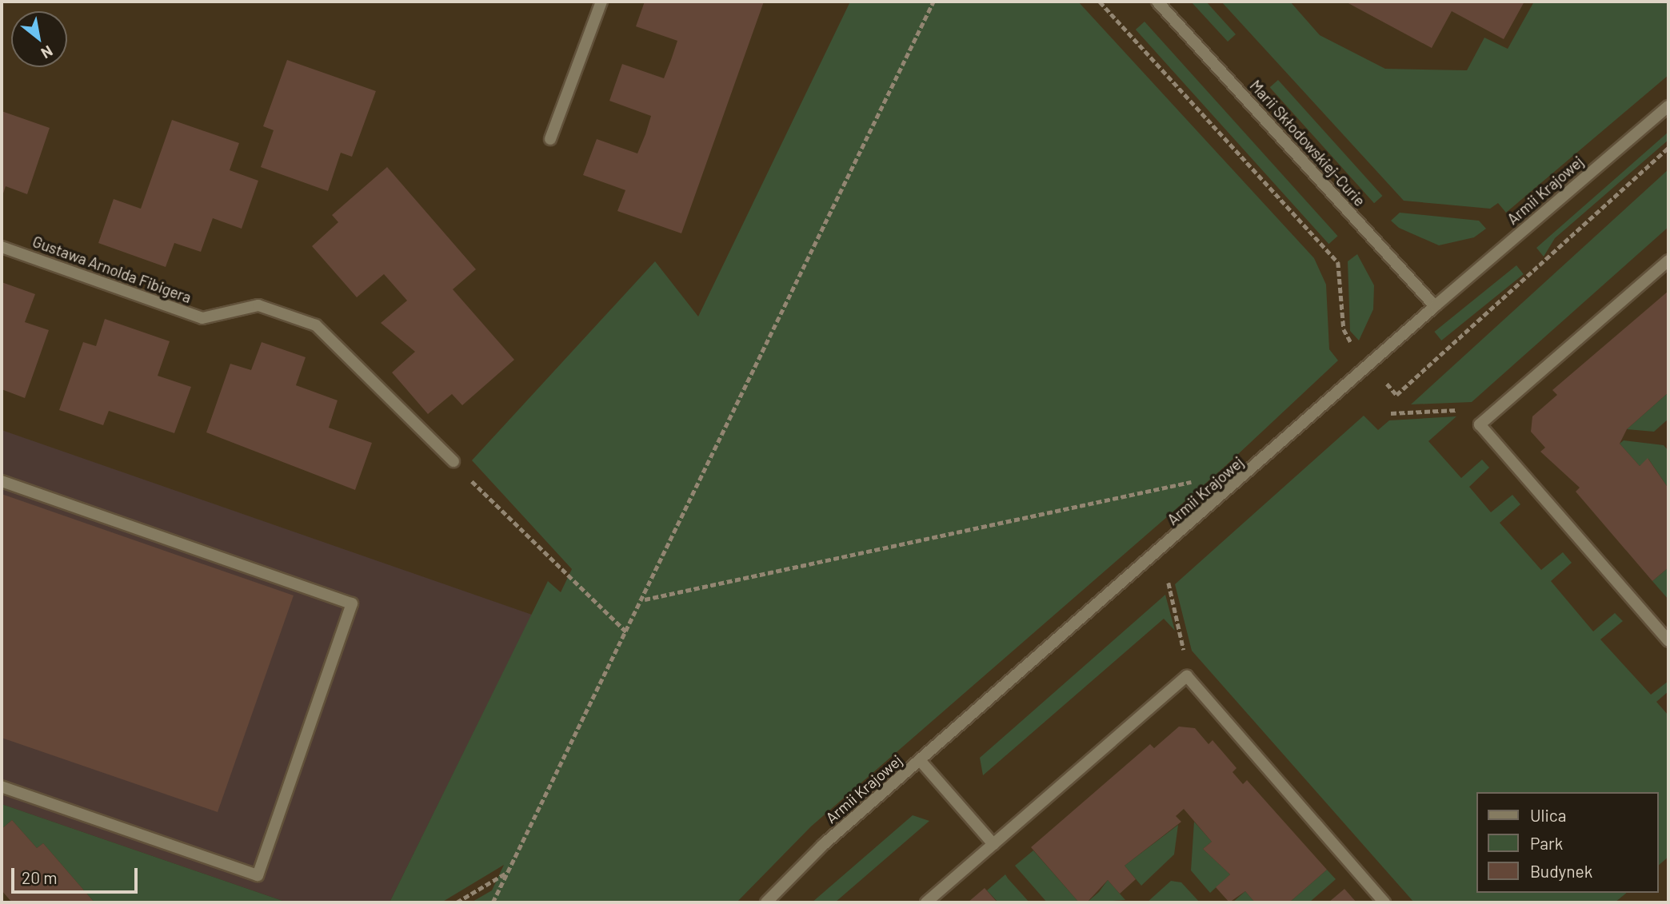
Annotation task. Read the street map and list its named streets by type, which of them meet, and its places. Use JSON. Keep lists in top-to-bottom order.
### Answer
{
  "streets": {
    "street": ["Marii Skłodowskiej-Curie", "Armii Krajowej", "Gustawa Arnolda Fibigera"]
  },
  "crossings": [
    ["Marii Skłodowskiej-Curie", "Armii Krajowej"]
  ],
  "legend": ["Ulica", "Park", "Budynek"],
  "scale_bar": "20 m",
  "north": "bottom right"
}
